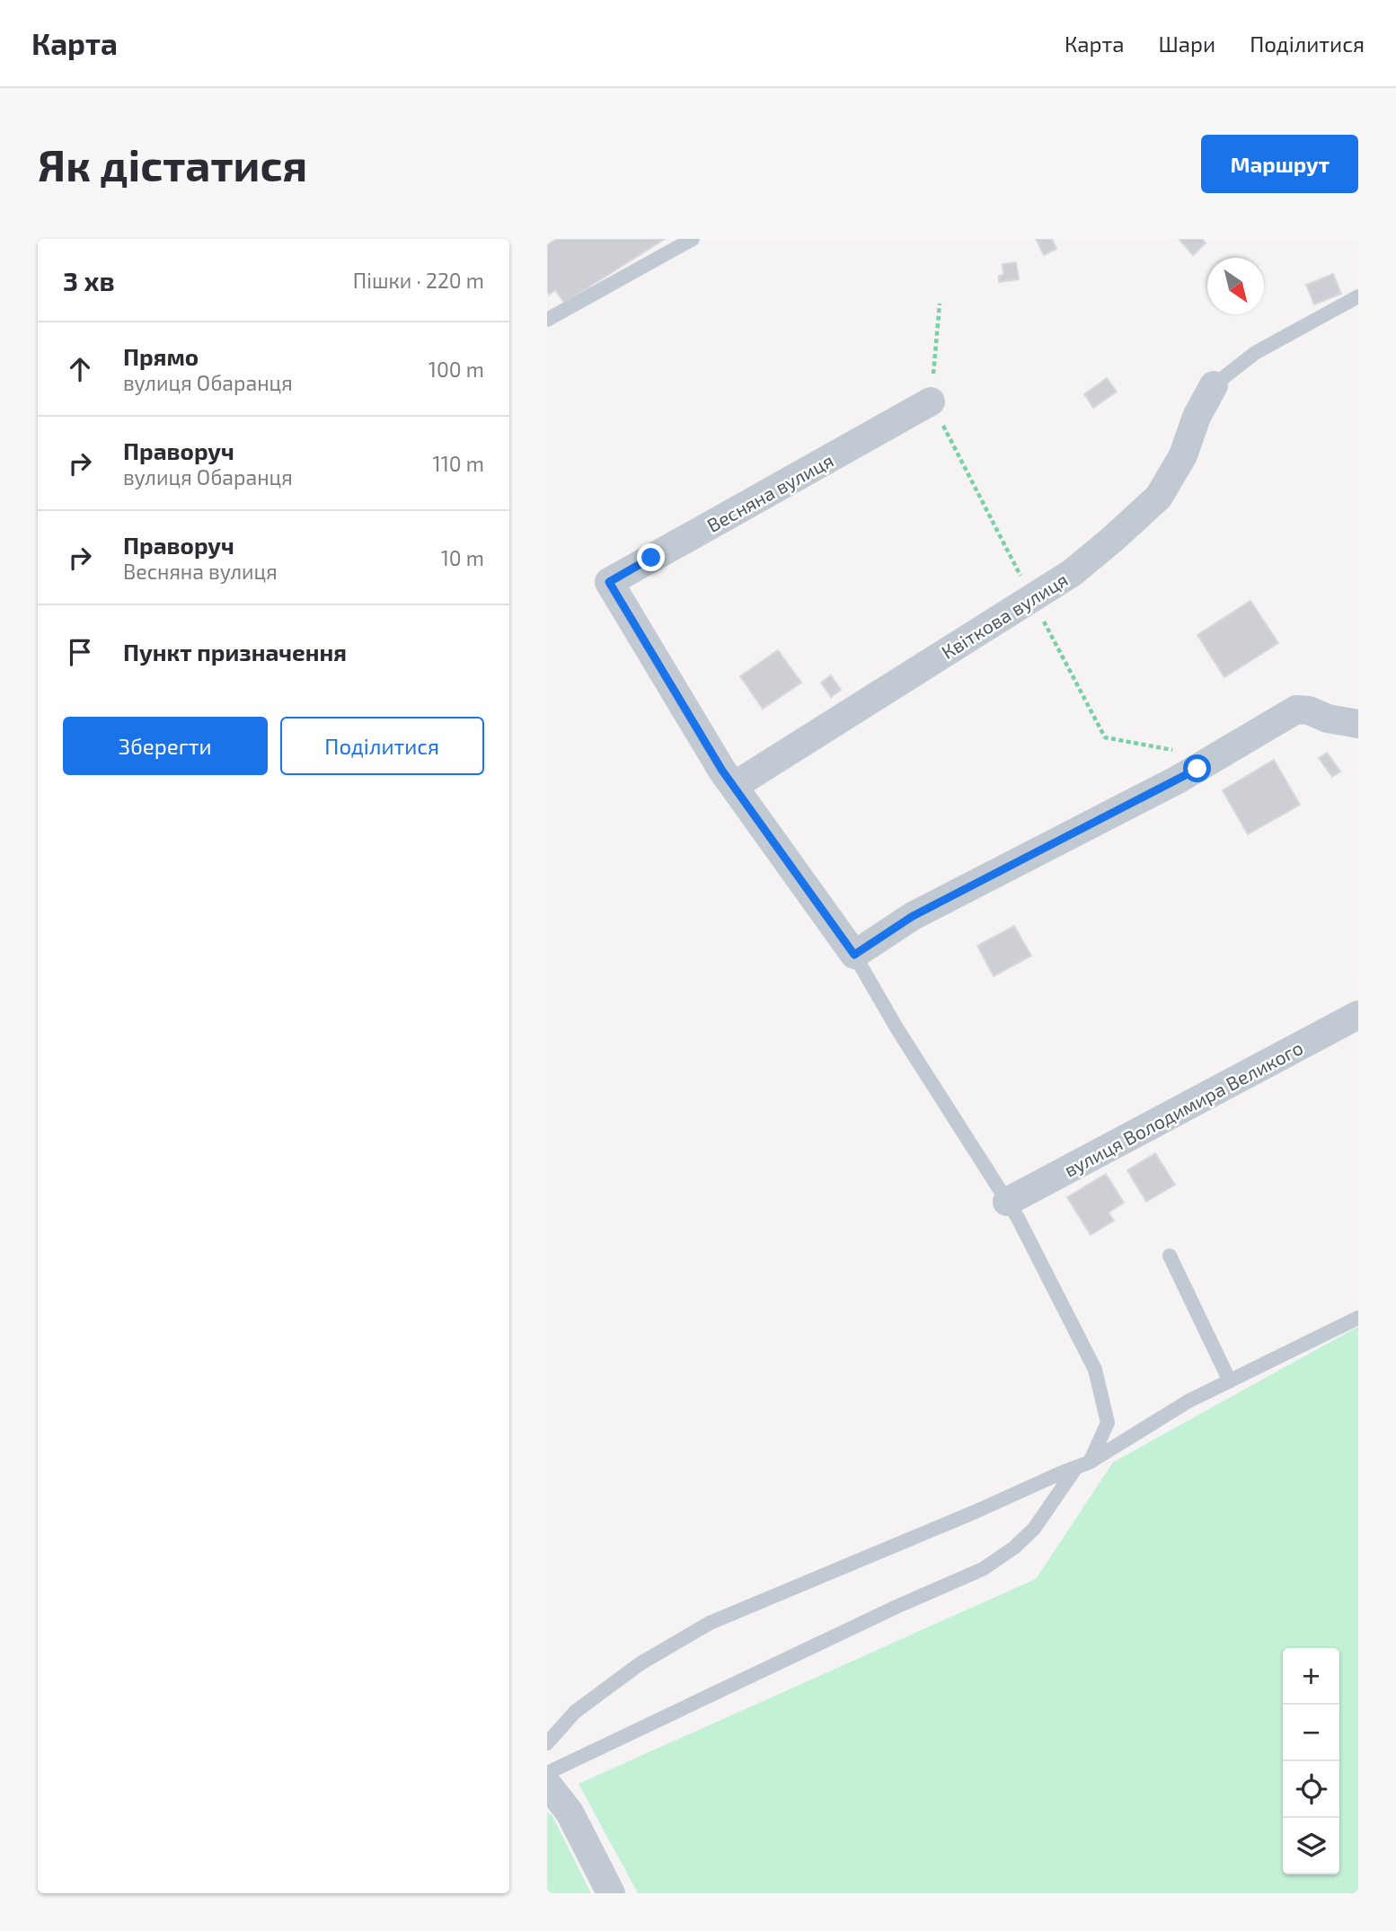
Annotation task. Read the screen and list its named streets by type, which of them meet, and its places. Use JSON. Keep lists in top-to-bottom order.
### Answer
{
  "streets": {
    "street": ["Весняна вулиця", "Квіткова вулиця", "вулиця Володимира Великого"]
  },
  "crossings": [
    ["Весняна вулиця", "Квіткова вулиця"]
  ],
  "north": "bottom right",
  "page": {
    "header": "Карта",
    "nav": ["Карта", "Шари", "Поділитися"],
    "buttons": [
      "Маршрут",
      ["Зберегти", "Поділитися"]
    ],
    "title": "Як дістатися",
    "heading": ["3 хв", "Пішки · 220 m"],
    "list": [
      ["Прямо", "вулиця Обаранця", "100 m"],
      ["Праворуч", "вулиця Обаранця", "110 m"],
      ["Праворуч", "Весняна вулиця", "10 m"],
      "Пункт призначення"
    ],
    "map_buttons": ["+", "−"]
  }
}
